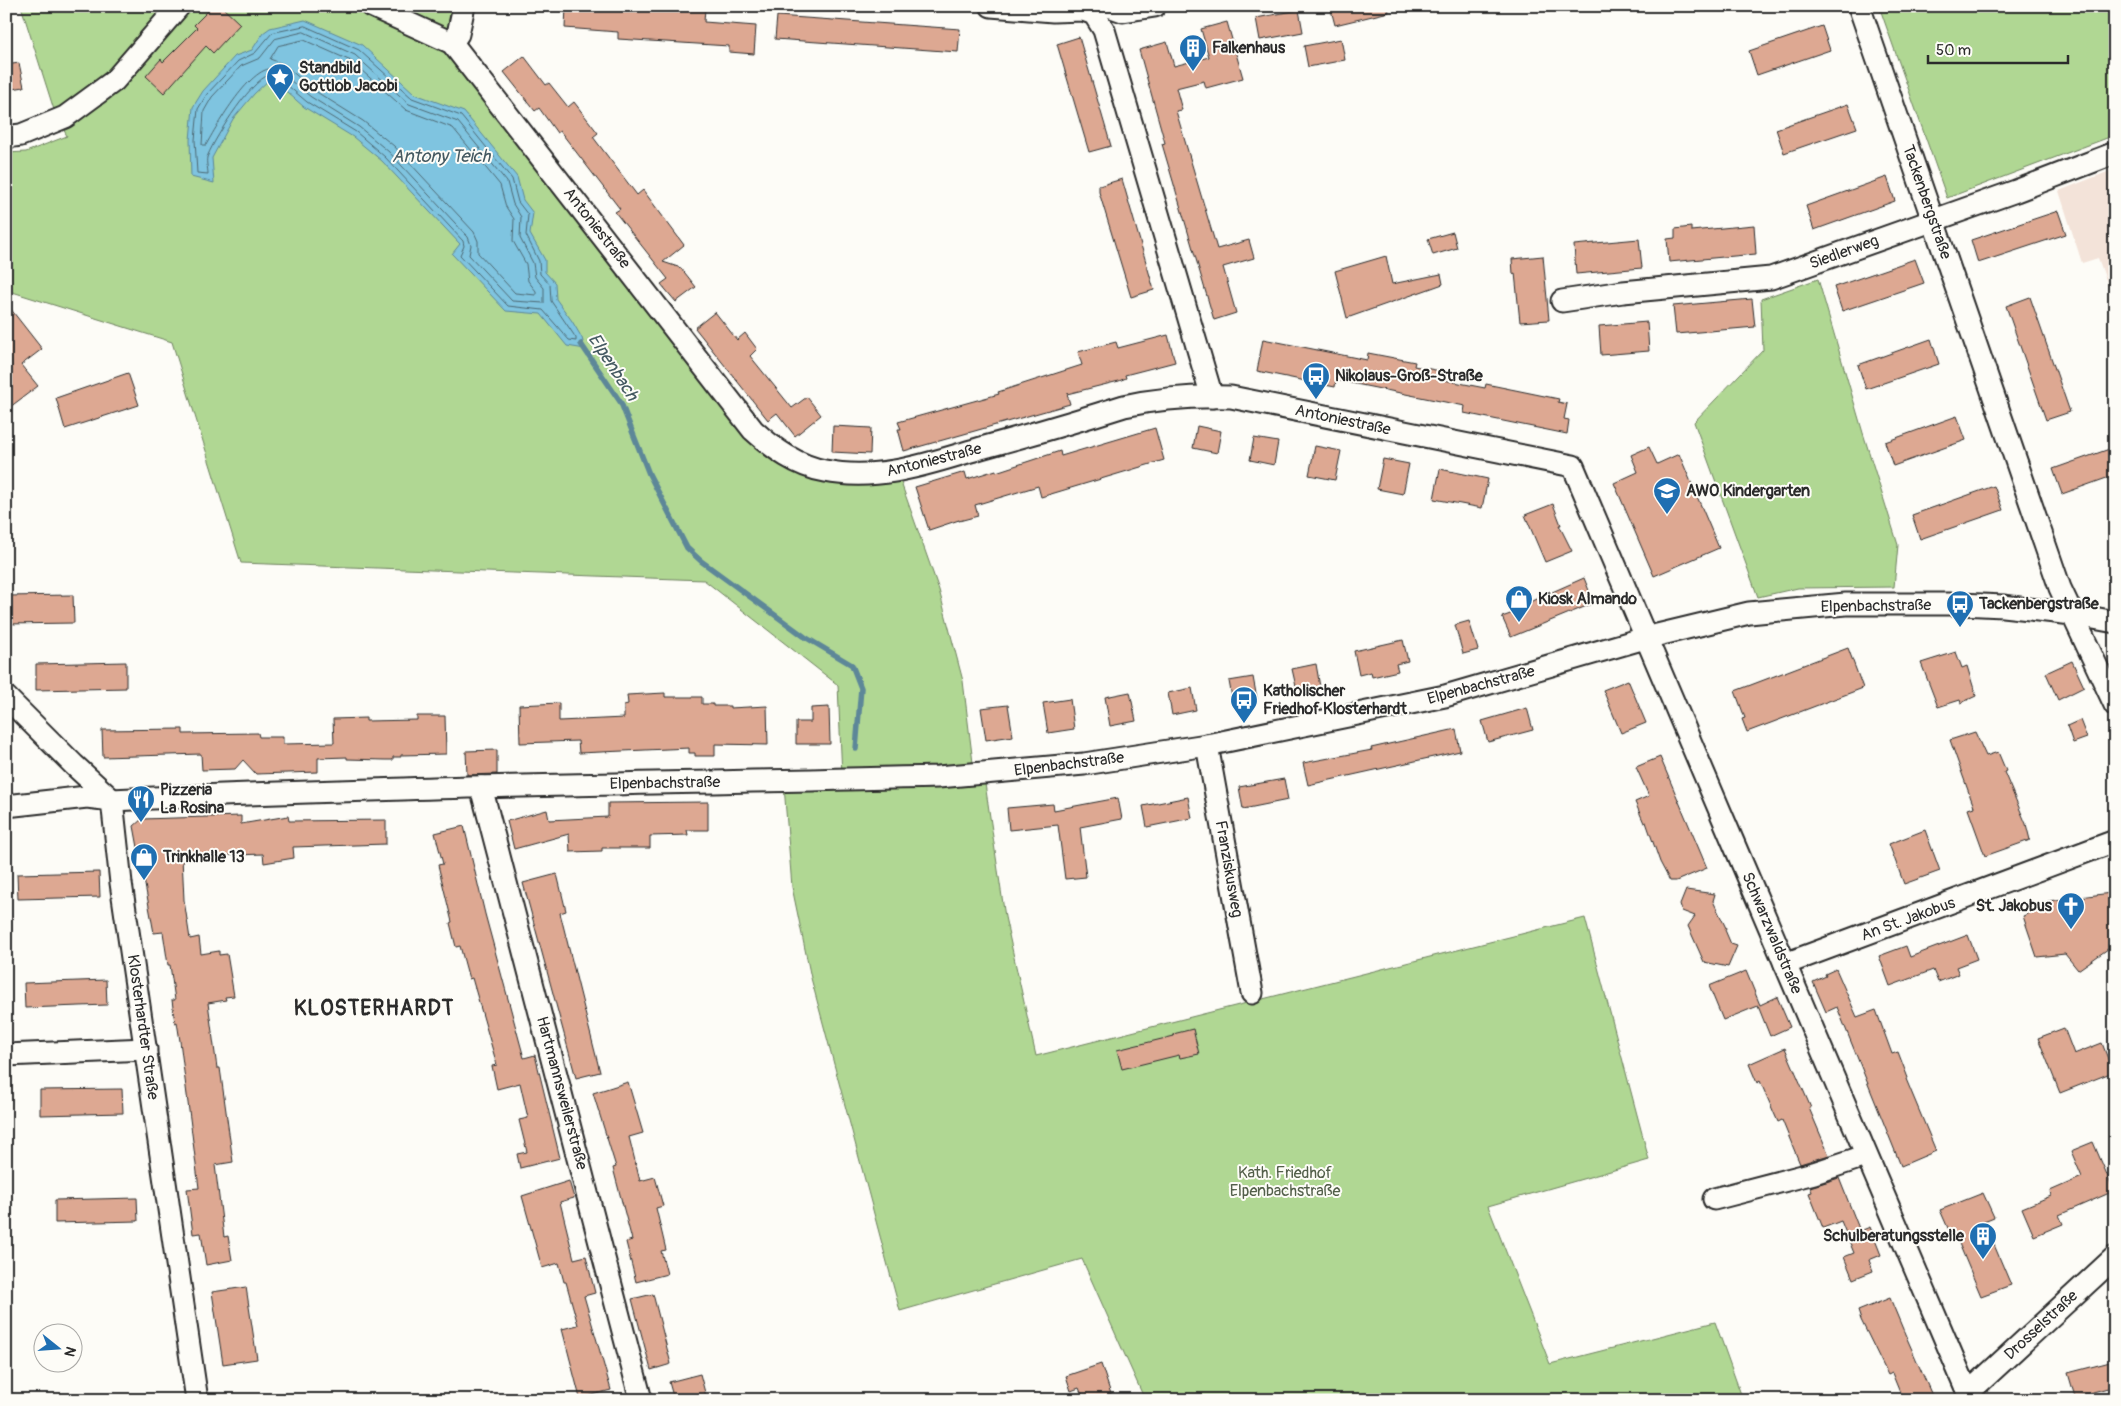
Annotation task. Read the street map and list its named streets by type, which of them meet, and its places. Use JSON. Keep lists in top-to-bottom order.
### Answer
{
  "streets": {
    "street": [
      "Tackenbergstraße",
      "Antoniestraße",
      "Siedlerweg",
      "Elpenbachstraße",
      "Franziskusweg",
      "An St. Jakobus",
      "Schwarzwaldstraße",
      "Klosterhardter Straße",
      "Hartmannsweilerstraße",
      "Drosselstraße"
    ]
  },
  "crossings": [
    ["Tackenbergstraße", "Siedlerweg"],
    ["Tackenbergstraße", "Elpenbachstraße"],
    ["Antoniestraße", "Schwarzwaldstraße"],
    ["Elpenbachstraße", "Franziskusweg"],
    ["Elpenbachstraße", "Schwarzwaldstraße"],
    ["Elpenbachstraße", "Klosterhardter Straße"],
    ["Elpenbachstraße", "Hartmannsweilerstraße"],
    ["An St. Jakobus", "Schwarzwaldstraße"],
    ["Schwarzwaldstraße", "Drosselstraße"]
  ],
  "districts": ["KLOSTERHARDT"],
  "water": ["Antony Teich", "Elpenbach"],
  "parks": ["Kath. Friedhof Elpenbachstraße"],
  "places": {
    "building": ["Falkenhaus", "Schulberatungsstelle"],
    "place": ["Standbild Gottlob Jacobi"],
    "bus stop": ["Nikolaus-Groß-Straße", "Tackenbergstraße", "Katholischer Friedhof Klosterhardt"],
    "school or university": ["AWO Kindergarten"],
    "shop": ["Kiosk Almando", "Trinkhalle 13"],
    "restaurant": ["Pizzeria La Rosina"],
    "church": ["St. Jakobus"]
  },
  "scale_bar": "50 m",
  "north": "right"
}
